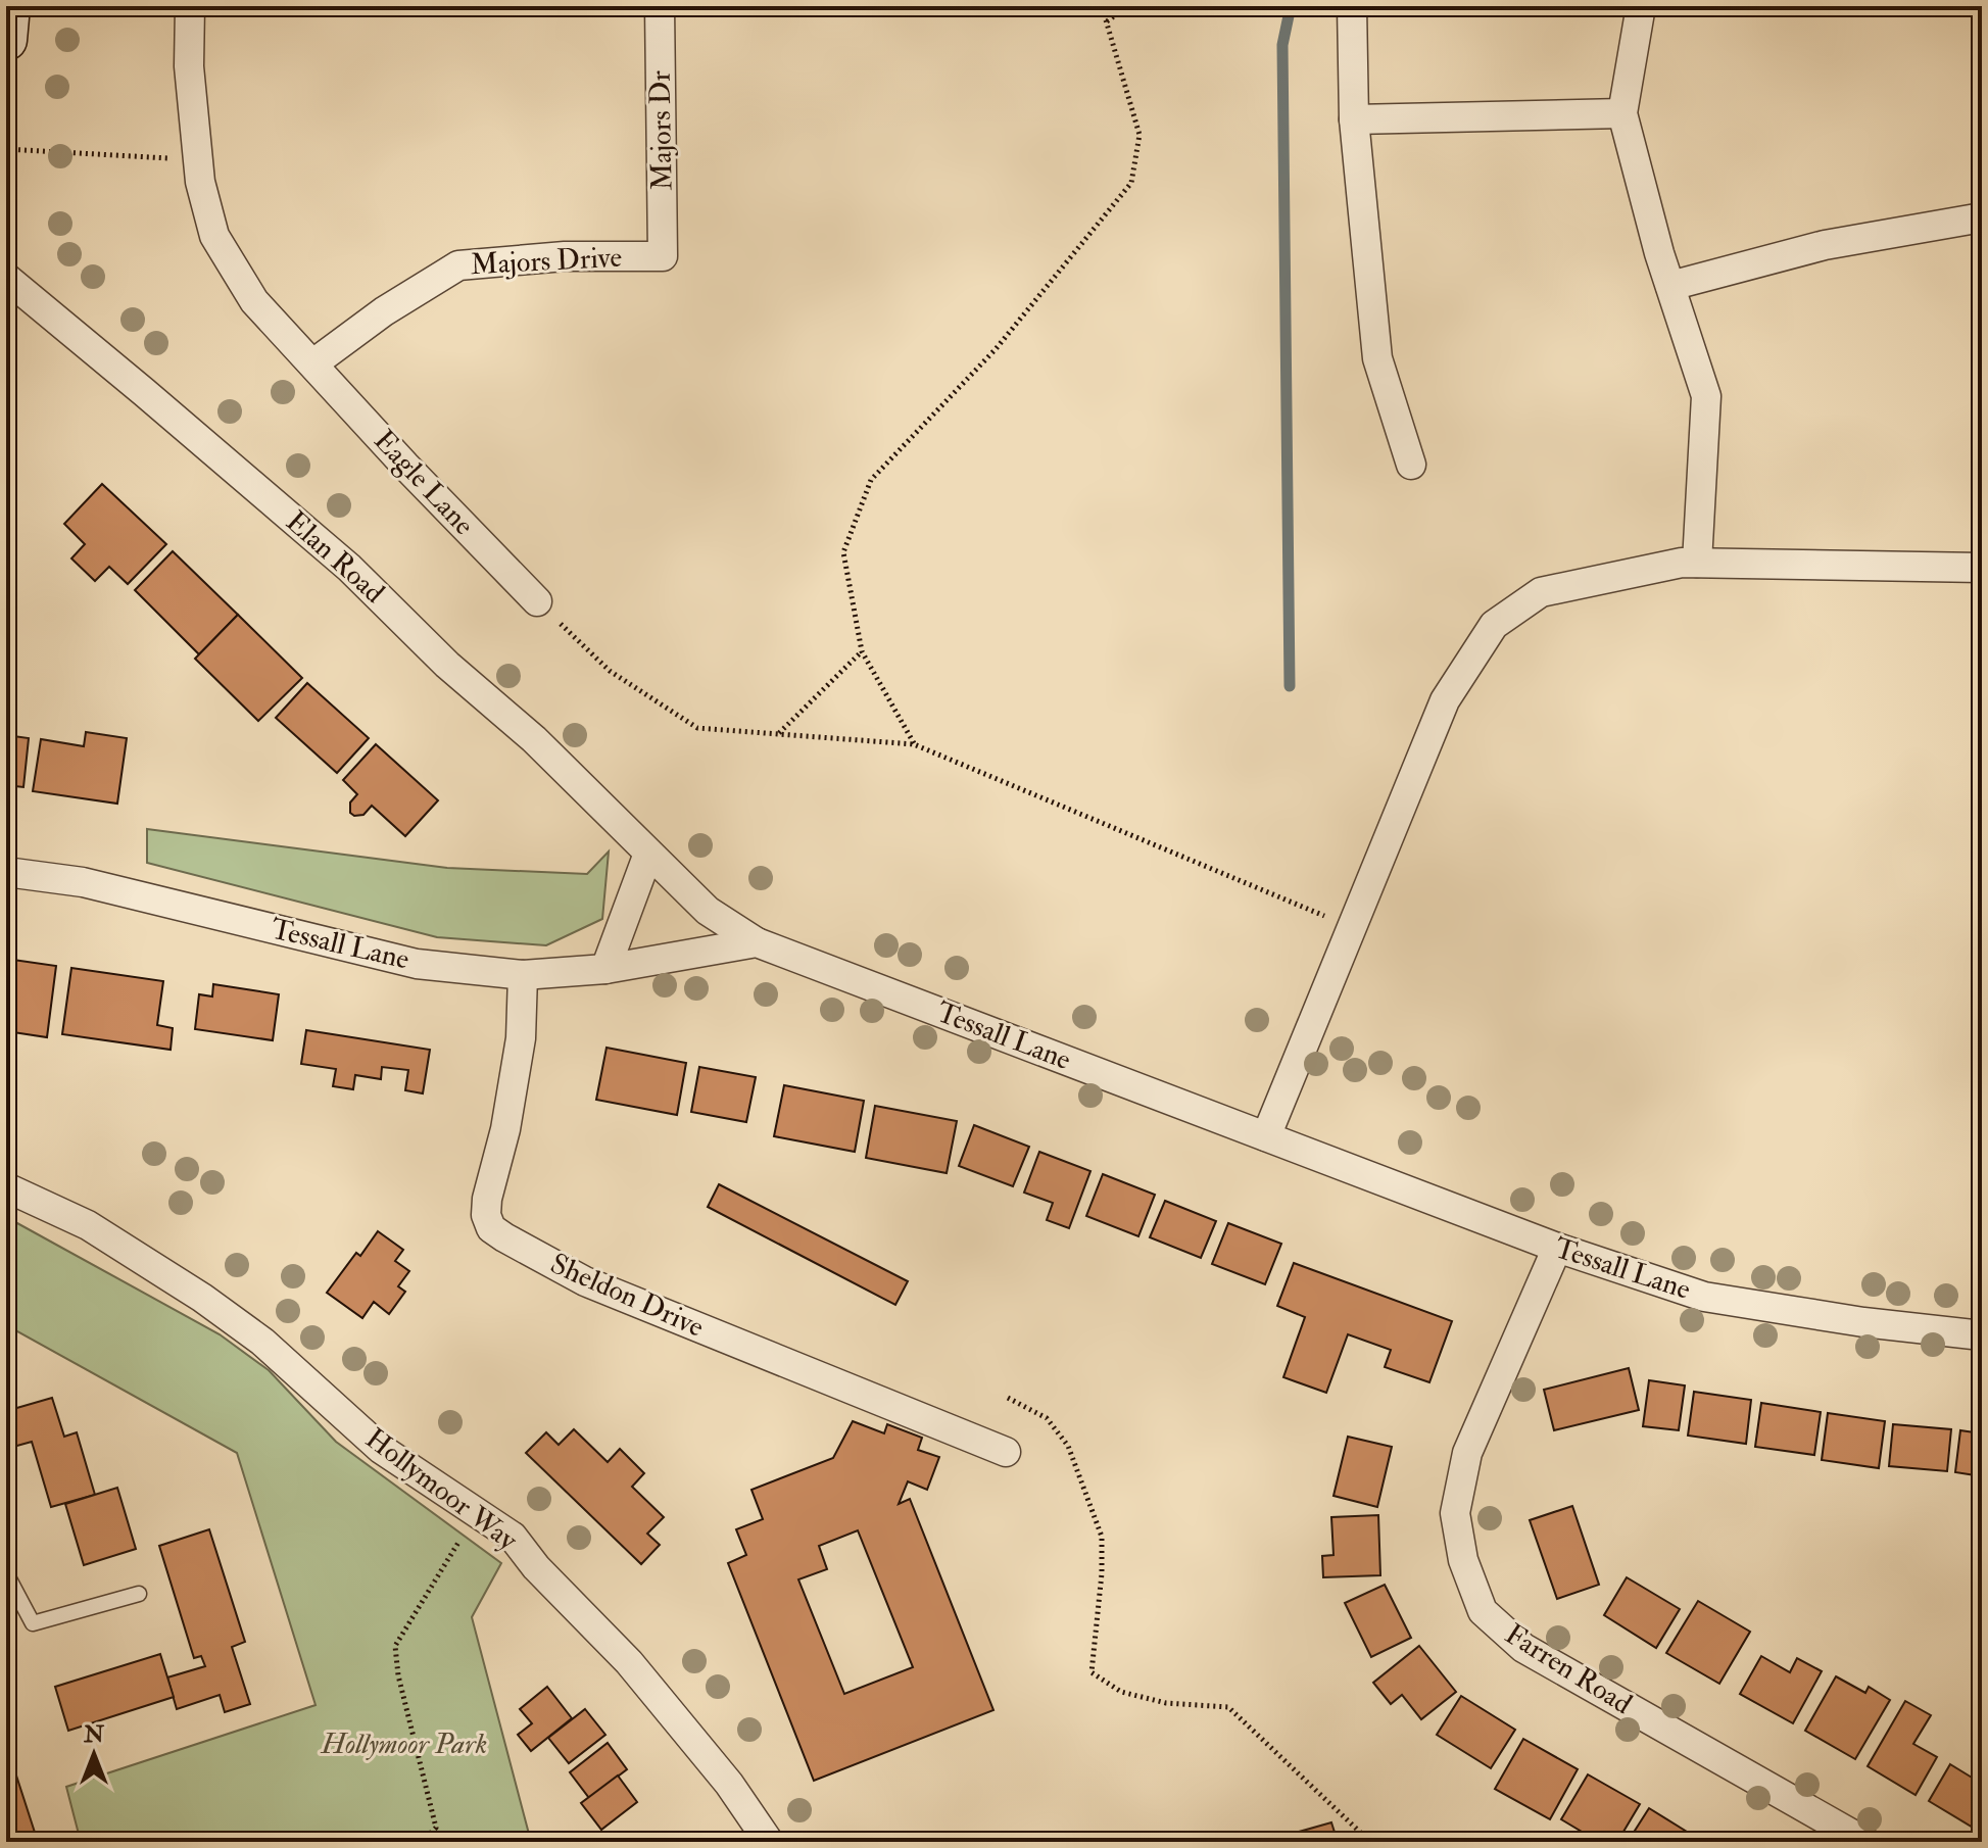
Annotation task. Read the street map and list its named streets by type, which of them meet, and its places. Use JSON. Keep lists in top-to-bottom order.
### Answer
{
  "streets": {
    "street": [
      "Majors Dr",
      "Majors Drive",
      "Eagle Lane",
      "Elan Road",
      "Tessall Lane",
      "Sheldon Drive",
      "Hollymoor Way",
      "Farren Road"
    ]
  },
  "crossings": [
    ["Majors Dr", "Majors Drive"],
    ["Majors Drive", "Eagle Lane"],
    ["Elan Road", "Tessall Lane"],
    ["Tessall Lane", "Sheldon Drive"],
    ["Tessall Lane", "Farren Road"]
  ],
  "parks": ["Hollymoor Park"],
  "north": "top"
}
